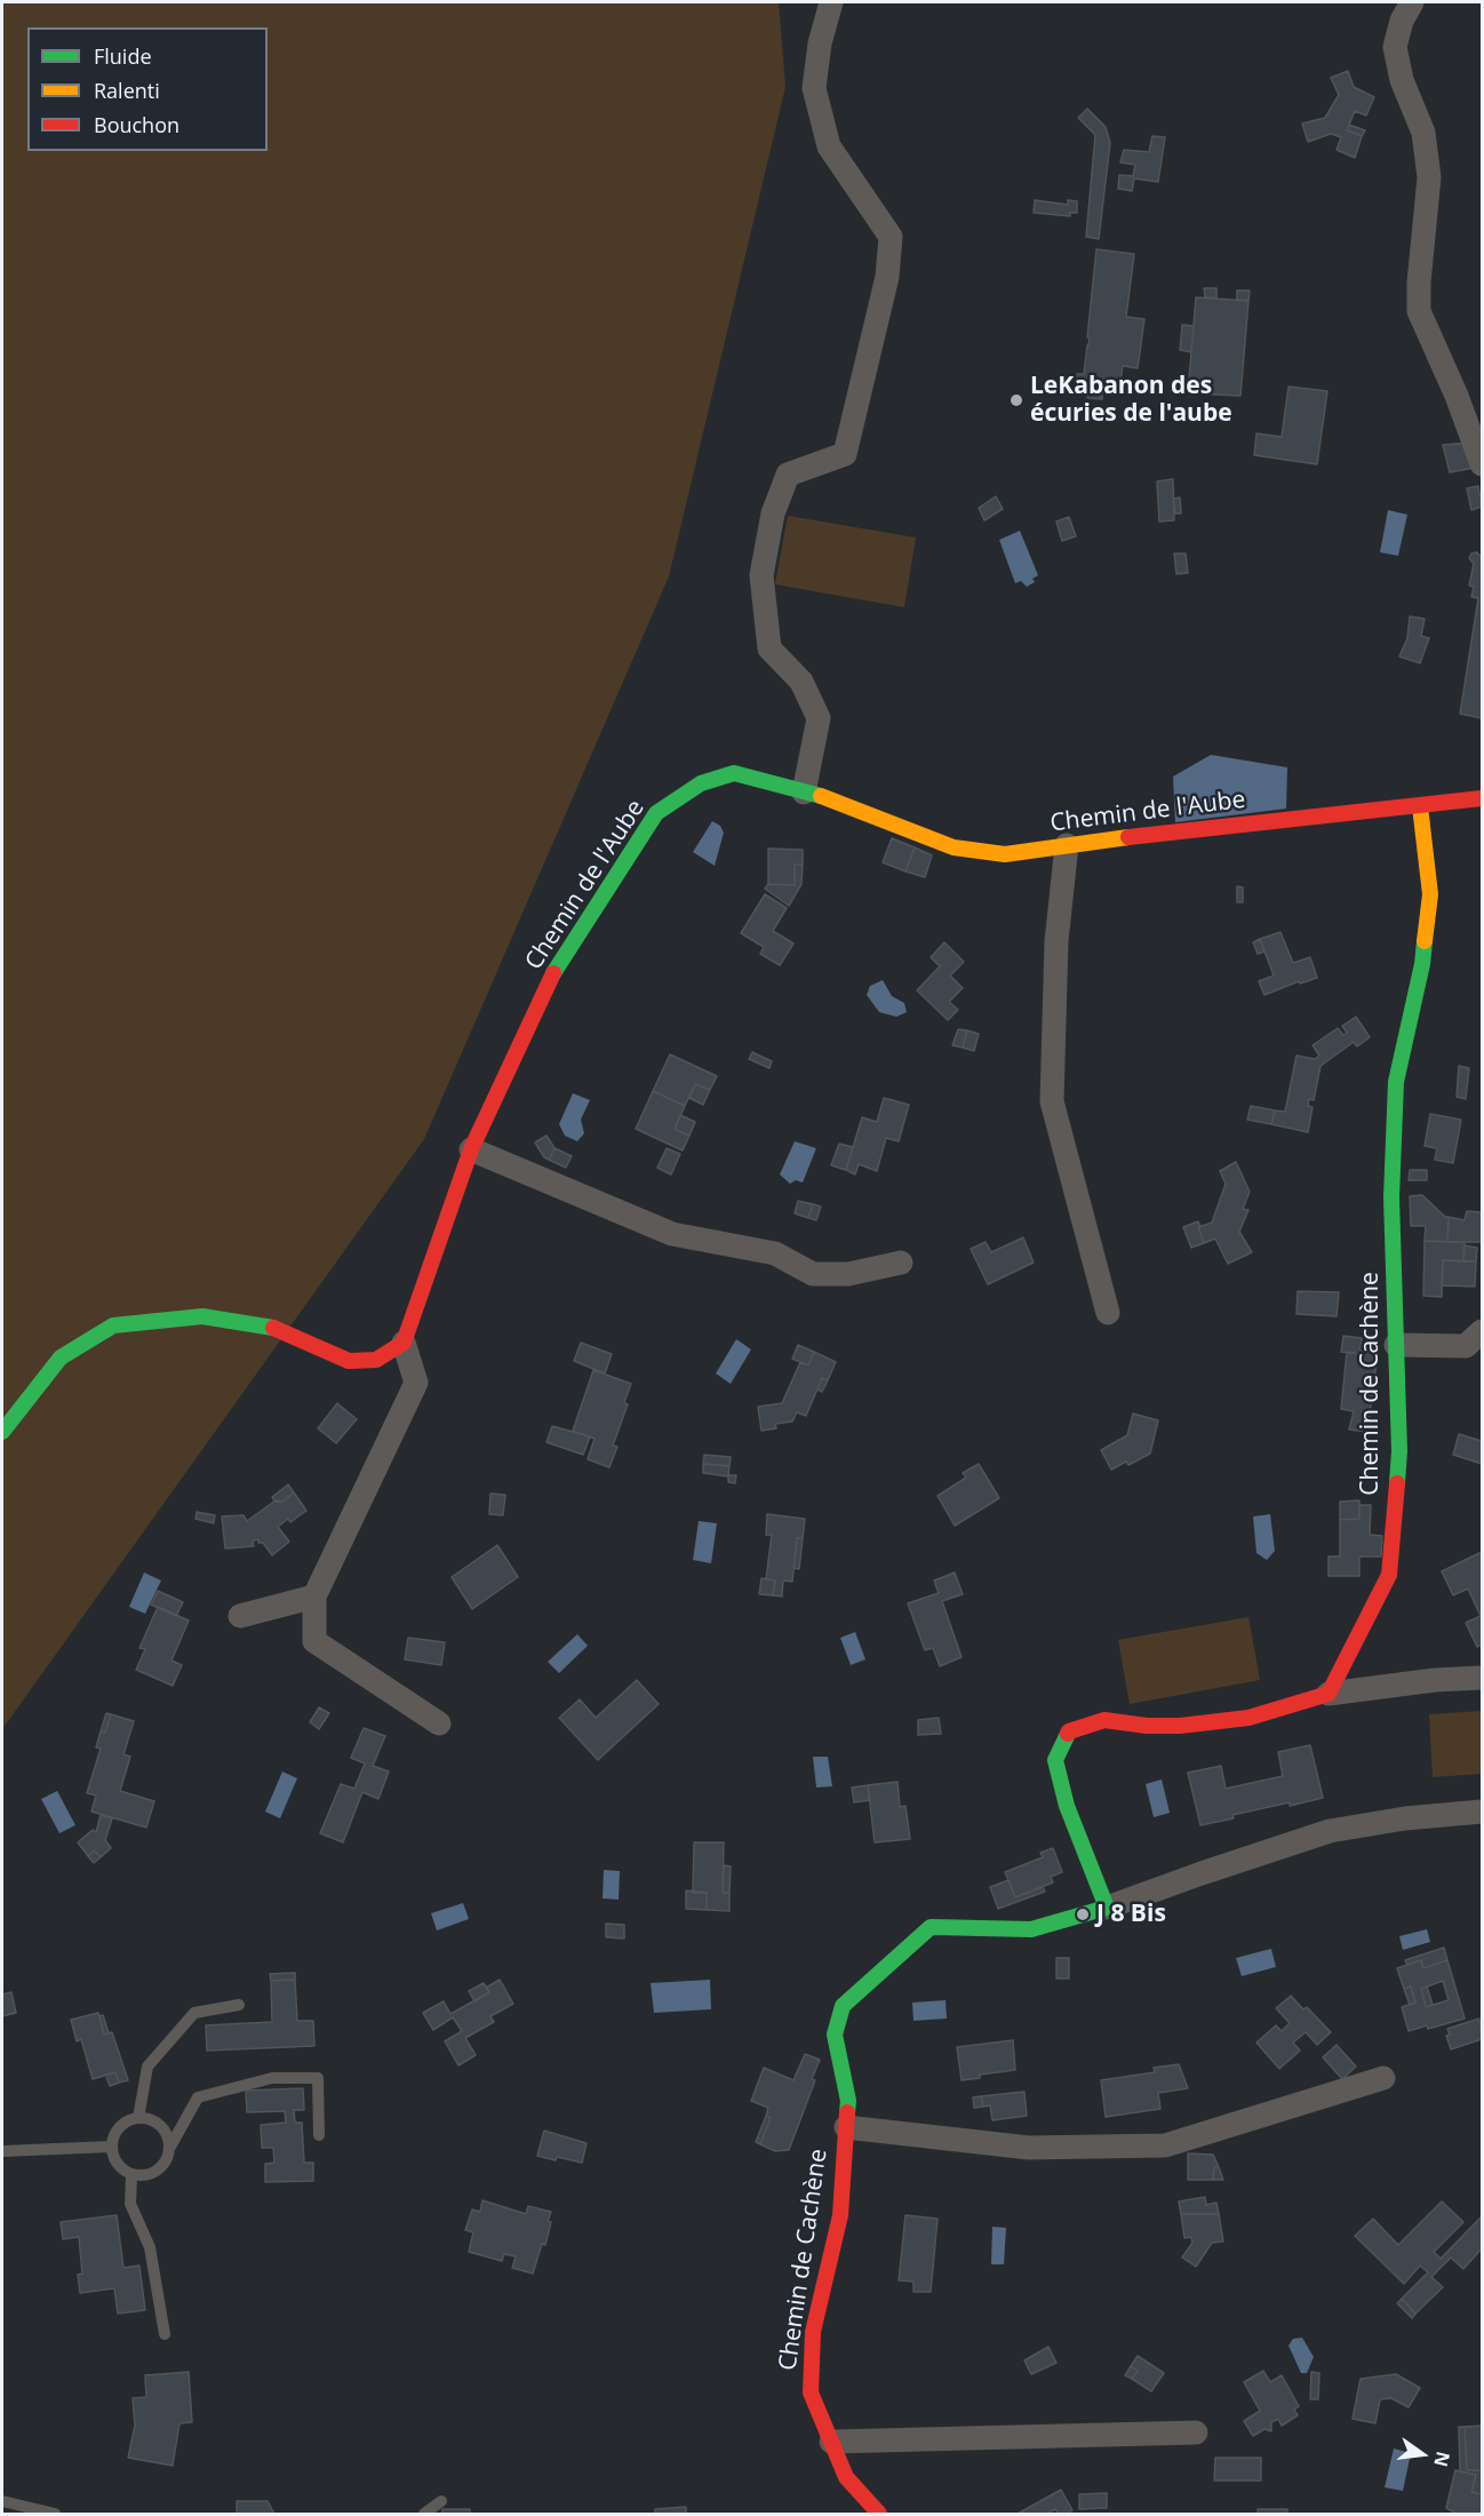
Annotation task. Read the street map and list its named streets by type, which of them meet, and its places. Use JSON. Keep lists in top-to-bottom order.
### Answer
{
  "streets": {
    "street": ["Chemin de l'Aube", "Chemin de Cachène"]
  },
  "crossings": [
    ["Chemin de l'Aube", "Chemin de Cachène"]
  ],
  "places": ["LeKabanon des écuries de l'aube", "J 8 Bis"],
  "legend": ["Fluide", "Ralenti", "Bouchon"],
  "north": "right"
}
